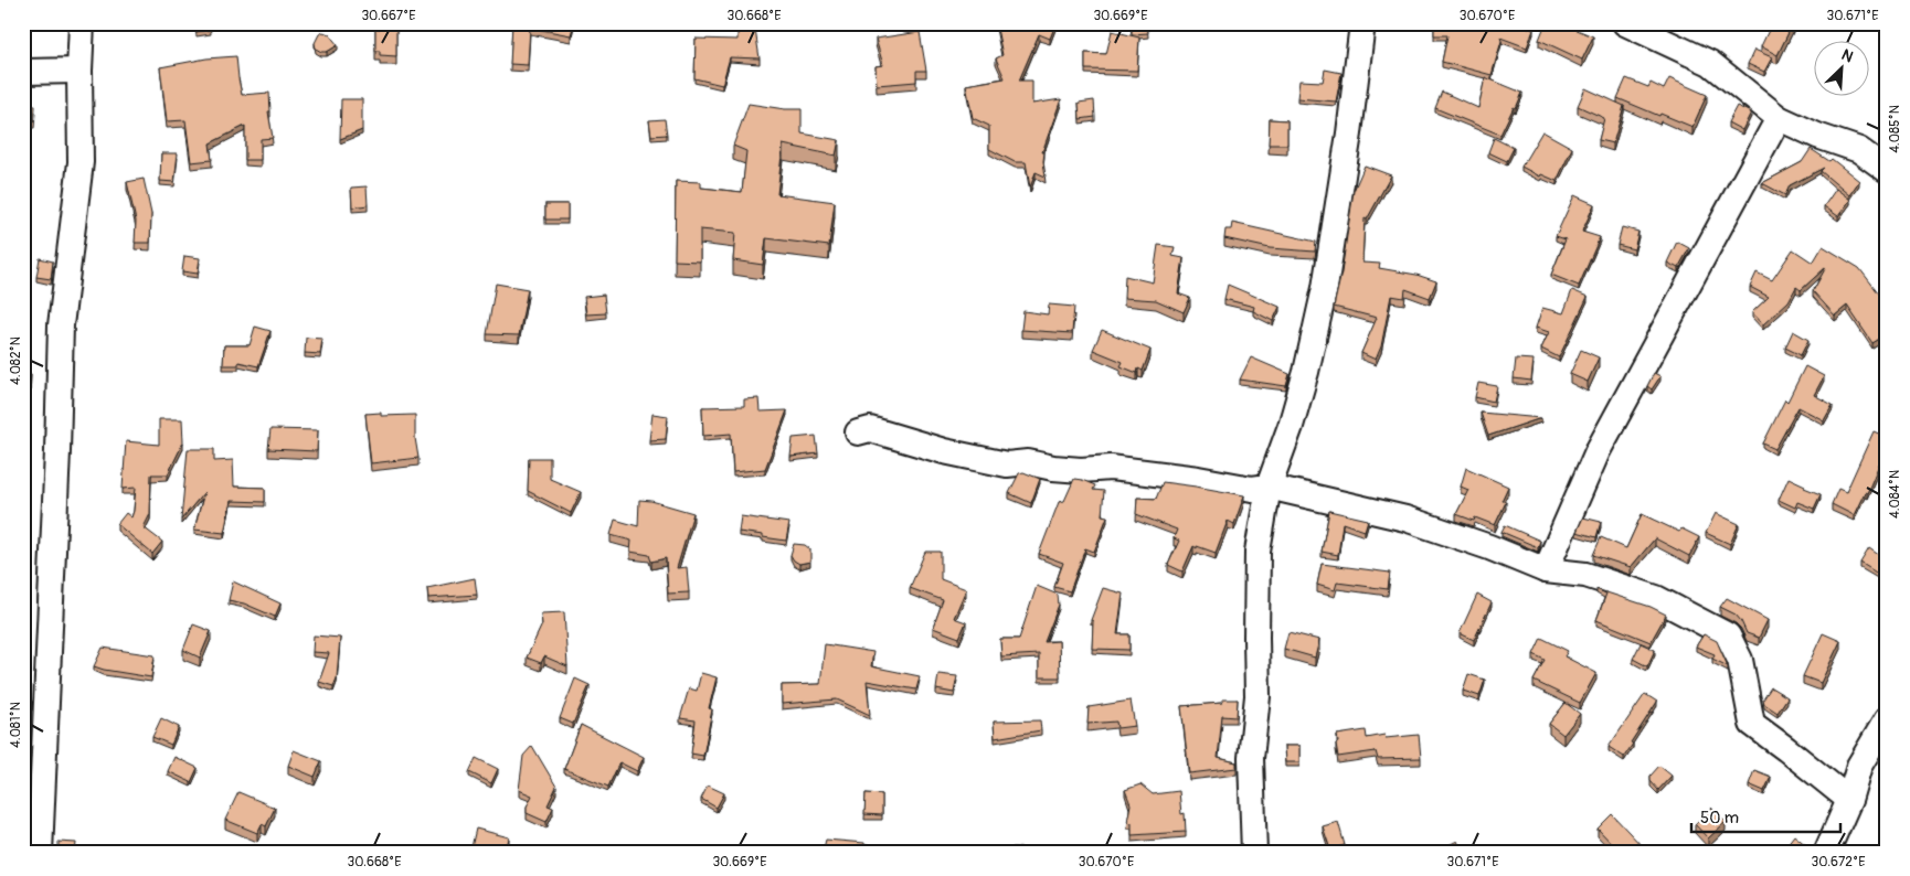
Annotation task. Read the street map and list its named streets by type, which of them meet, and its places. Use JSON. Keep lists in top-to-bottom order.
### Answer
{
  "scale_bar": "50 m",
  "north": "top right",
  "coordinates": [
    "30.667°E",
    "30.668°E",
    "30.669°E",
    "30.670°E",
    "30.671°E",
    "4.085°N",
    "4.082°N",
    "4.084°N",
    "4.081°N",
    "30.672°E"
  ]
}
